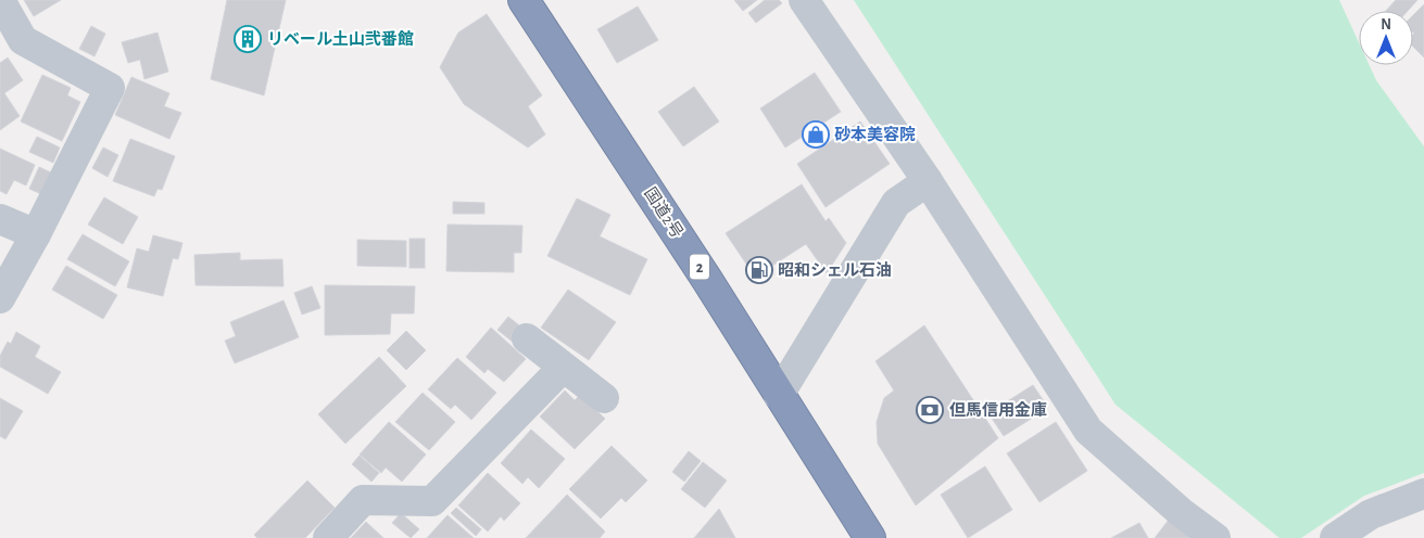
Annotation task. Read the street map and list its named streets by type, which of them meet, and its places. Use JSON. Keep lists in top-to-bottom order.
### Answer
{
  "streets": {
    "highway": ["国道2号", "2"]
  },
  "places": {
    "building": ["リベール土山弐番館"],
    "shop": ["砂本美容院"],
    "fuel station": ["昭和シェル石油"],
    "bank": ["但馬信用金庫"]
  },
  "north": "top"
}
